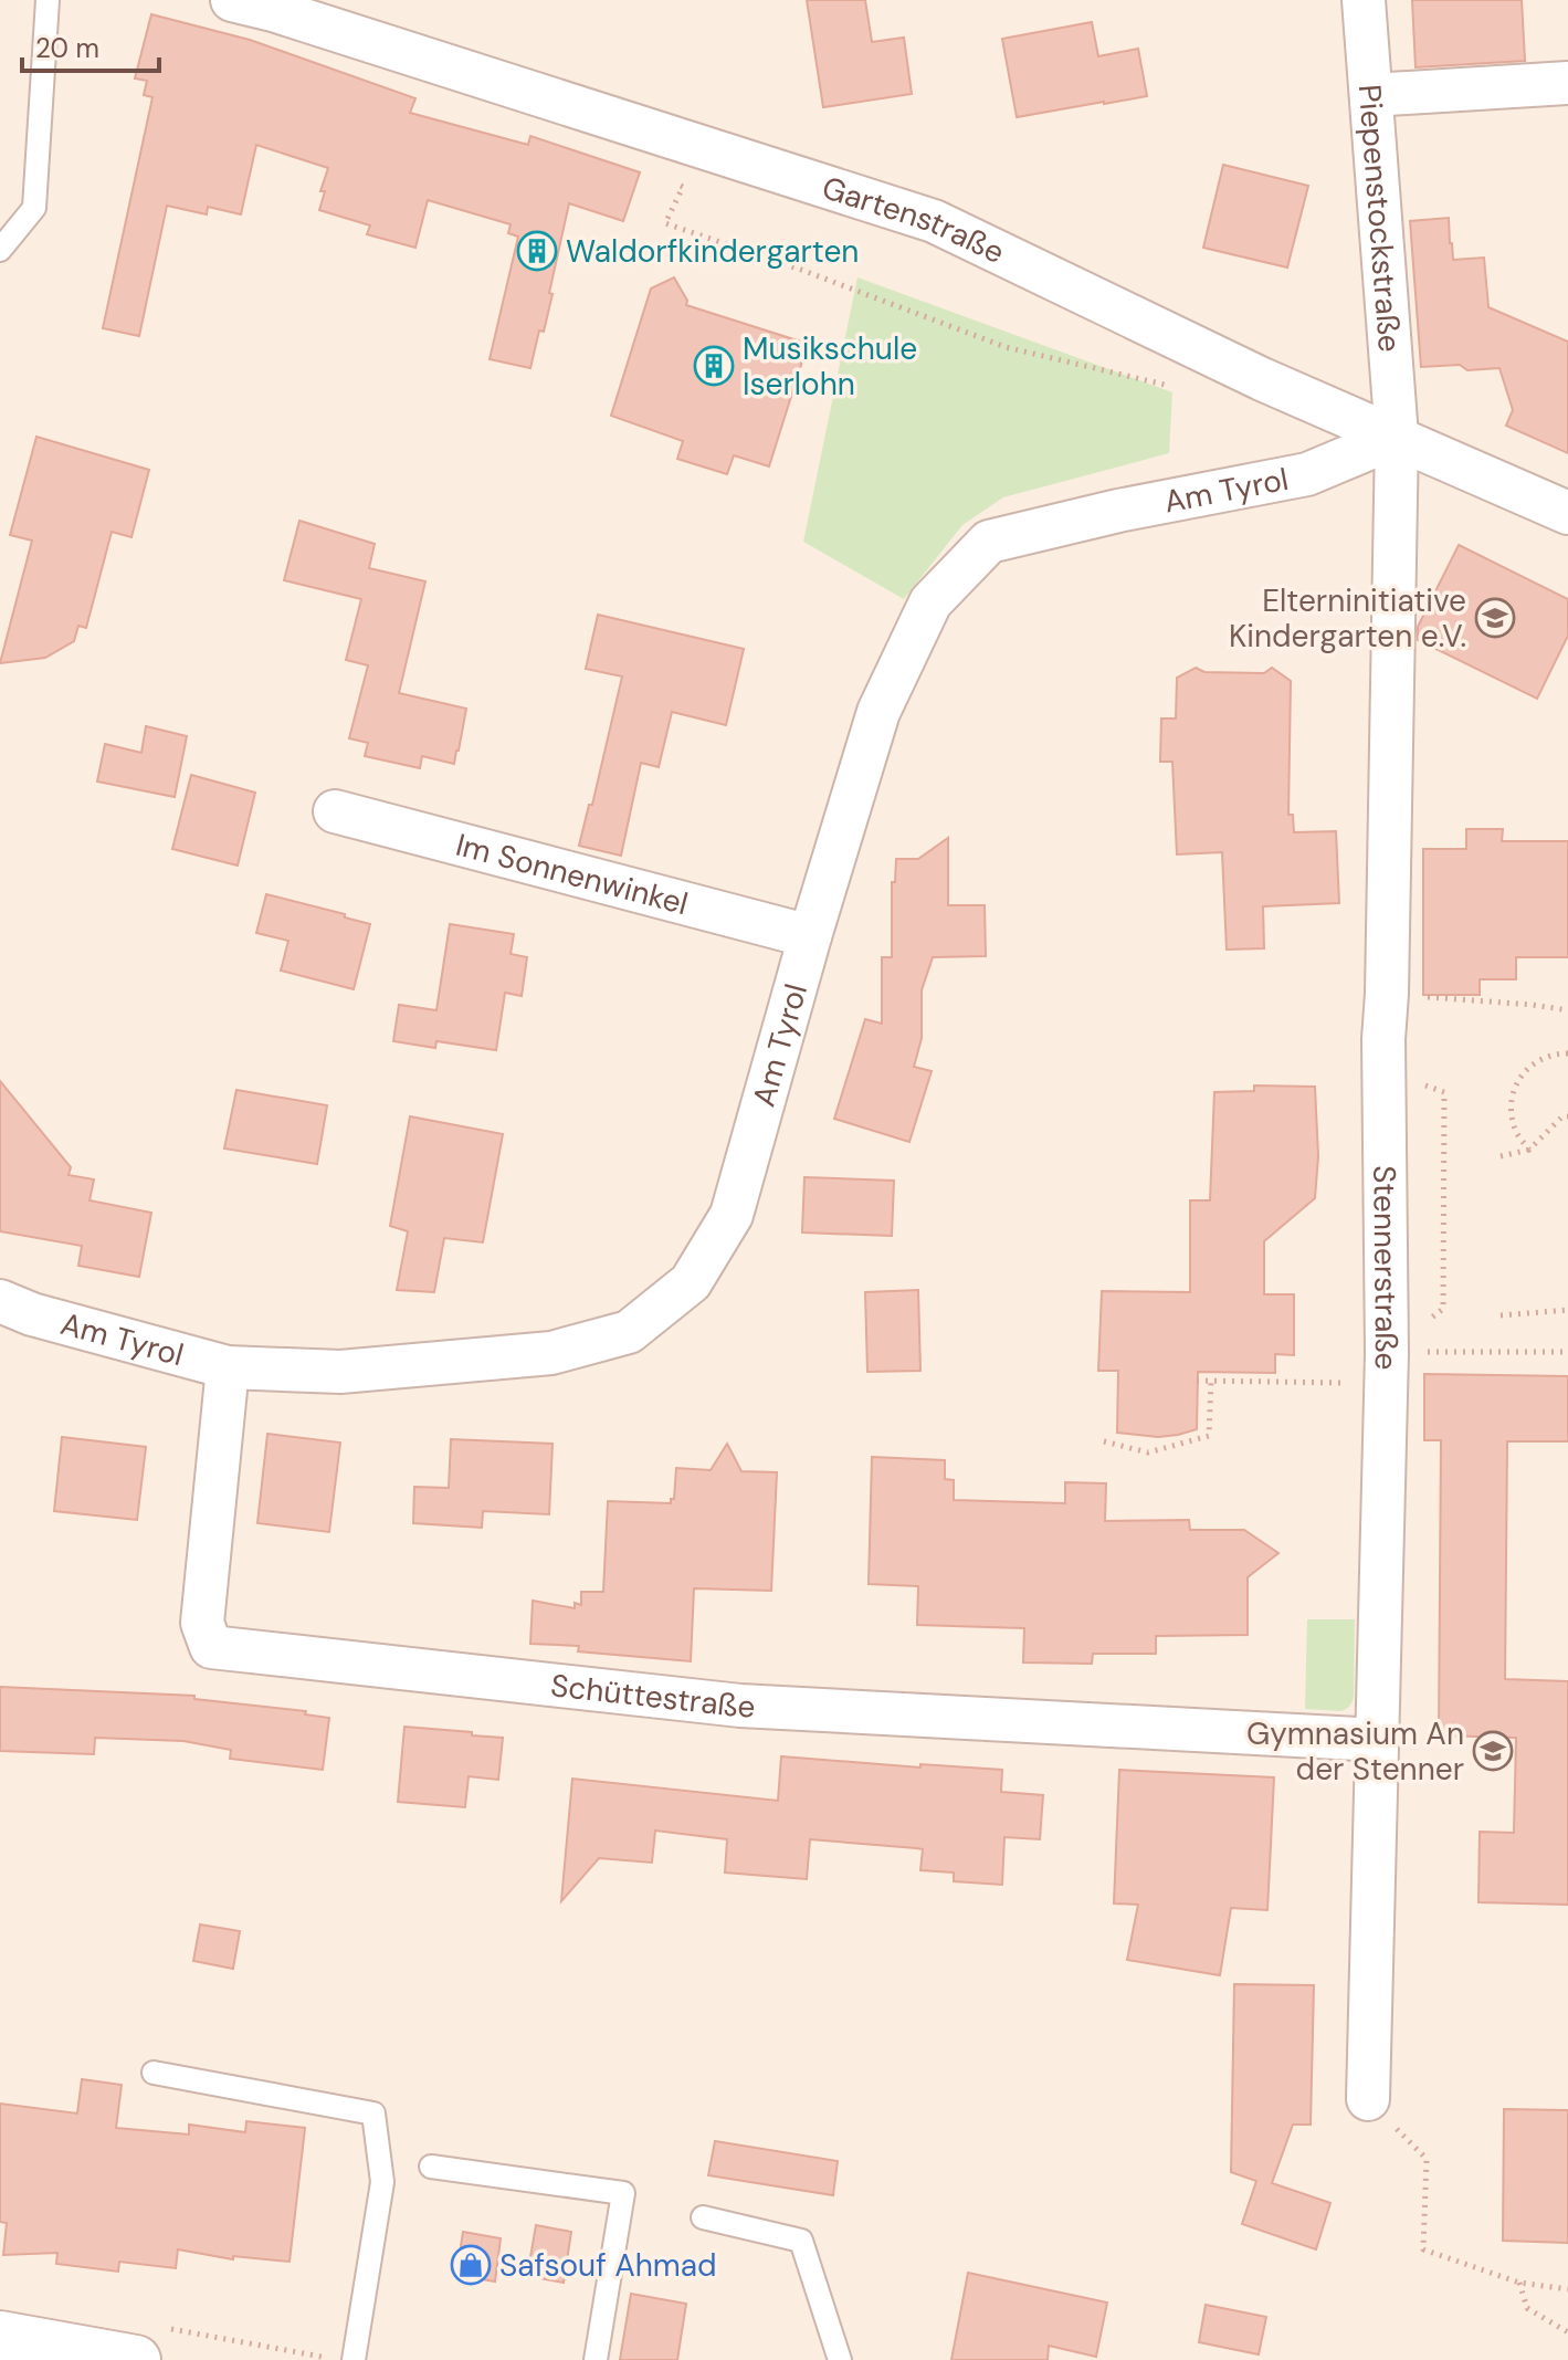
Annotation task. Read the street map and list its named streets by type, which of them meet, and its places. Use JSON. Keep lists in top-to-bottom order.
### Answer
{
  "streets": {
    "street": [
      "Piepenstockstraße",
      "Gartenstraße",
      "Am Tyrol",
      "Im Sonnenwinkel",
      "Stennerstraße",
      "Schüttestraße"
    ]
  },
  "crossings": [
    ["Piepenstockstraße", "Gartenstraße"],
    ["Piepenstockstraße", "Am Tyrol"],
    ["Piepenstockstraße", "Stennerstraße"],
    ["Gartenstraße", "Am Tyrol"],
    ["Gartenstraße", "Stennerstraße"],
    ["Am Tyrol", "Im Sonnenwinkel"],
    ["Am Tyrol", "Stennerstraße"],
    ["Am Tyrol", "Schüttestraße"],
    ["Stennerstraße", "Schüttestraße"]
  ],
  "places": {
    "building": ["Waldorfkindergarten", "Musikschule Iserlohn"],
    "school or university": ["Elterninitiative Kindergarten e.V.", "Gymnasium An der Stenner"],
    "shop": ["Safsouf Ahmad"]
  },
  "scale_bar": "20 m"
}
